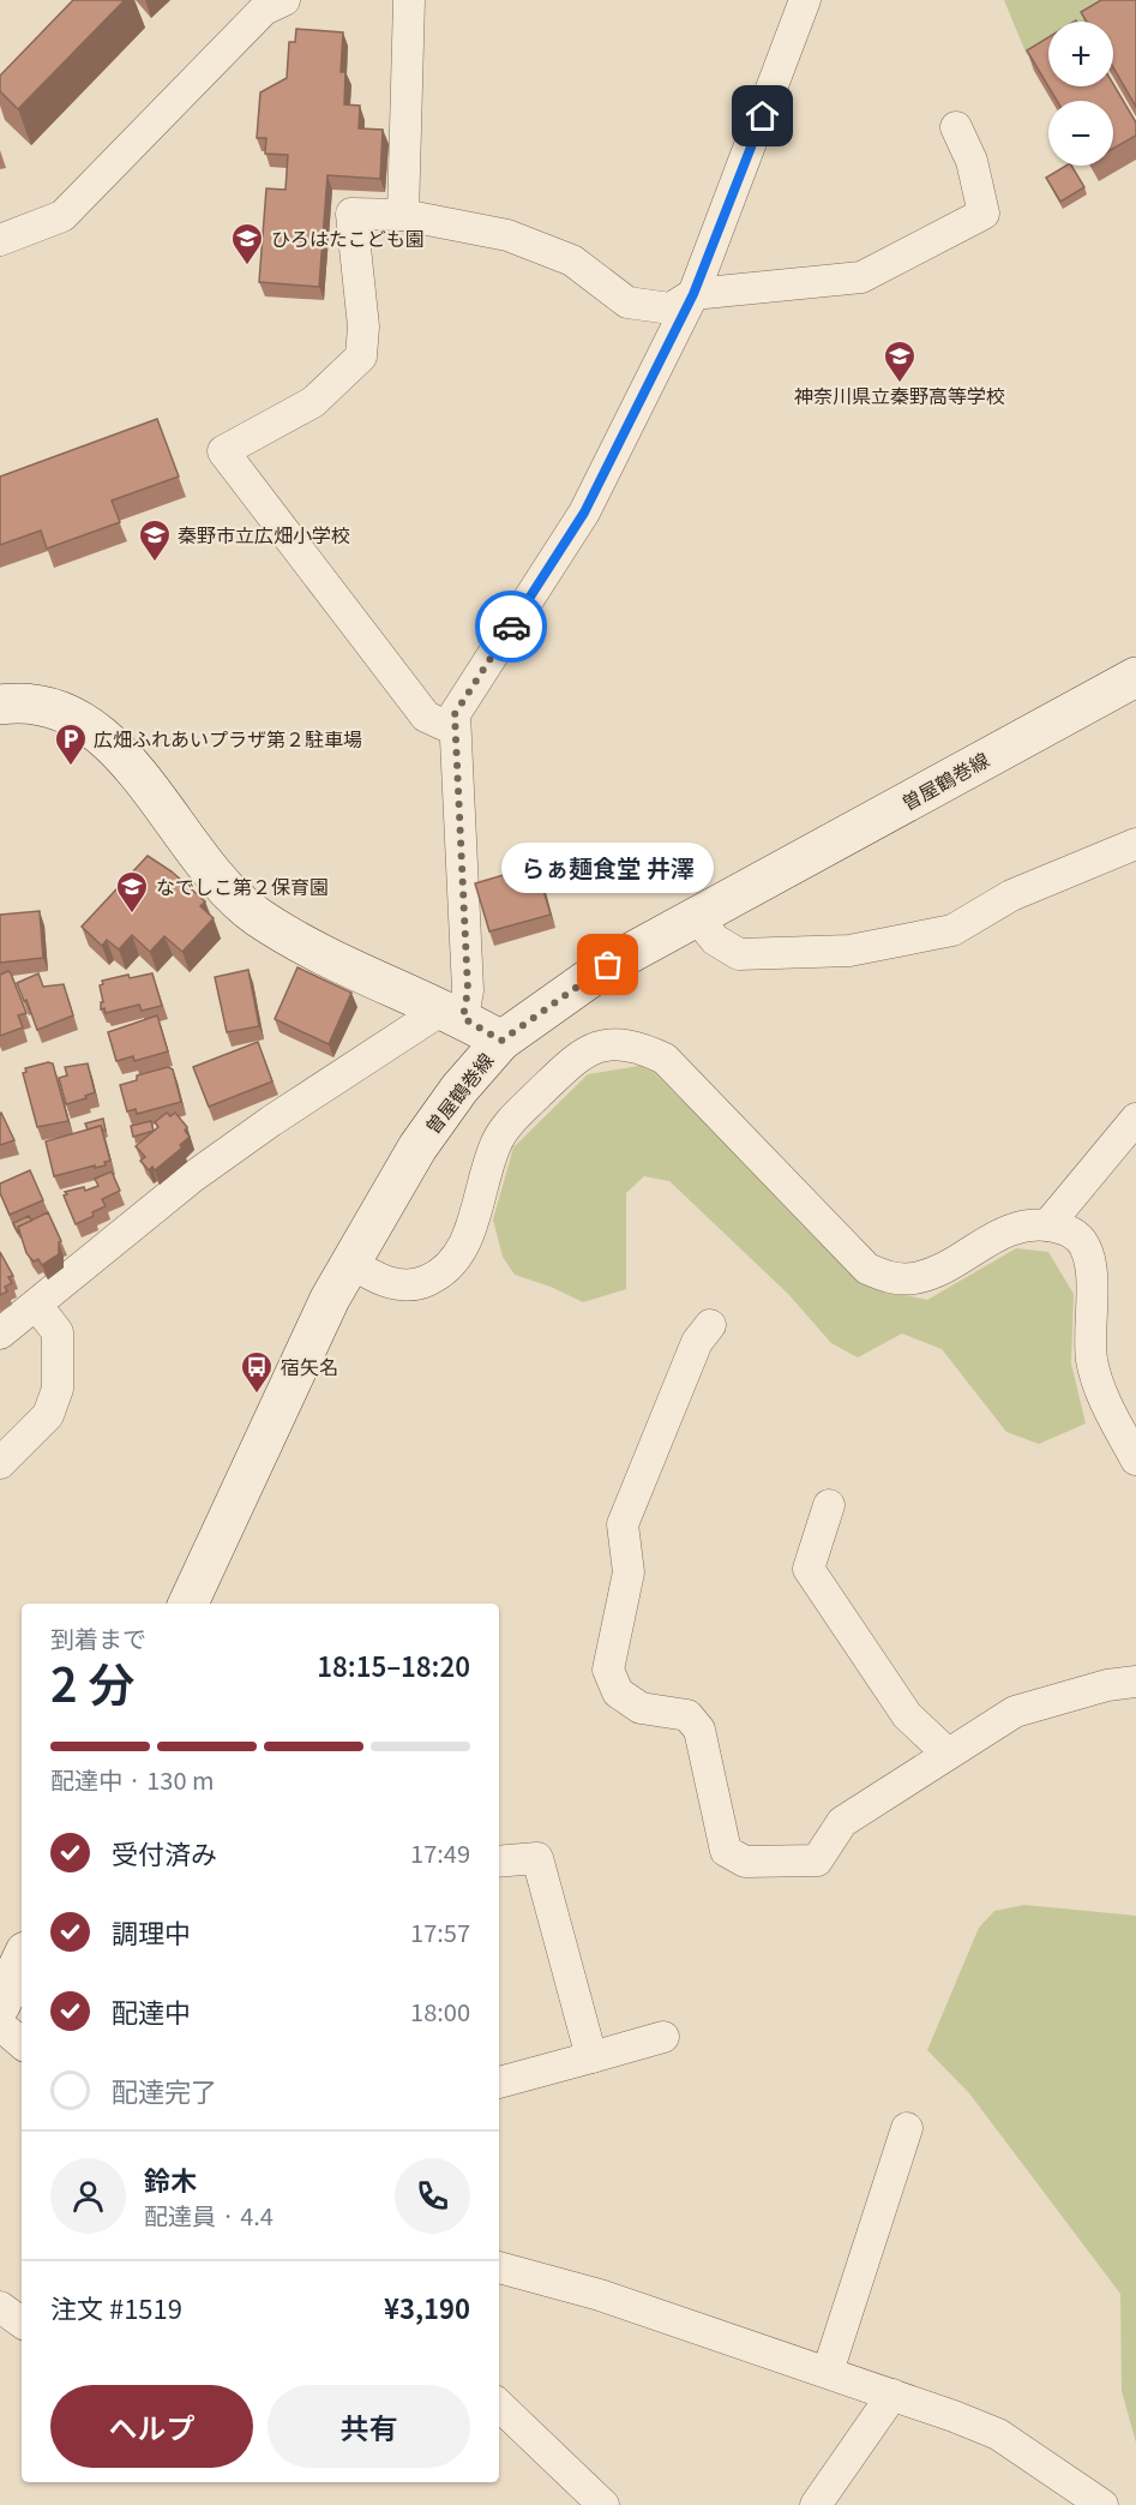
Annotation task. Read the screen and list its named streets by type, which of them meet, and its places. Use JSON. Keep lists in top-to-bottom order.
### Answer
{
  "streets": {
    "main road": ["曽屋鶴巻線"]
  },
  "places": {
    "school or university": [
      "ひろはたこども園",
      "神奈川県立秦野高等学校",
      "秦野市立広畑小学校",
      "なでしこ第２保育園"
    ],
    "parking": ["広畑ふれあいプラザ第２駐車場"],
    "other": ["らぁ麺食堂 井澤"],
    "bus stop": ["宿矢名"]
  },
  "page": {
    "map_buttons": ["+", "−"],
    "bubble": "らぁ麺食堂 井澤",
    "heading": ["2 分", "到着まで", "18:15–18:20"],
    "panel": [
      "鈴木",
      "配達員 · 4.4",
      "注文 #1519",
      "¥3,190"
    ],
    "bar": "配達中 · 130 m",
    "list": [
      ["受付済み", "17:49"],
      ["調理中", "17:57"],
      ["配達中", "18:00"],
      "配達完了"
    ],
    "buttons": ["ヘルプ", "共有"]
  }
}
